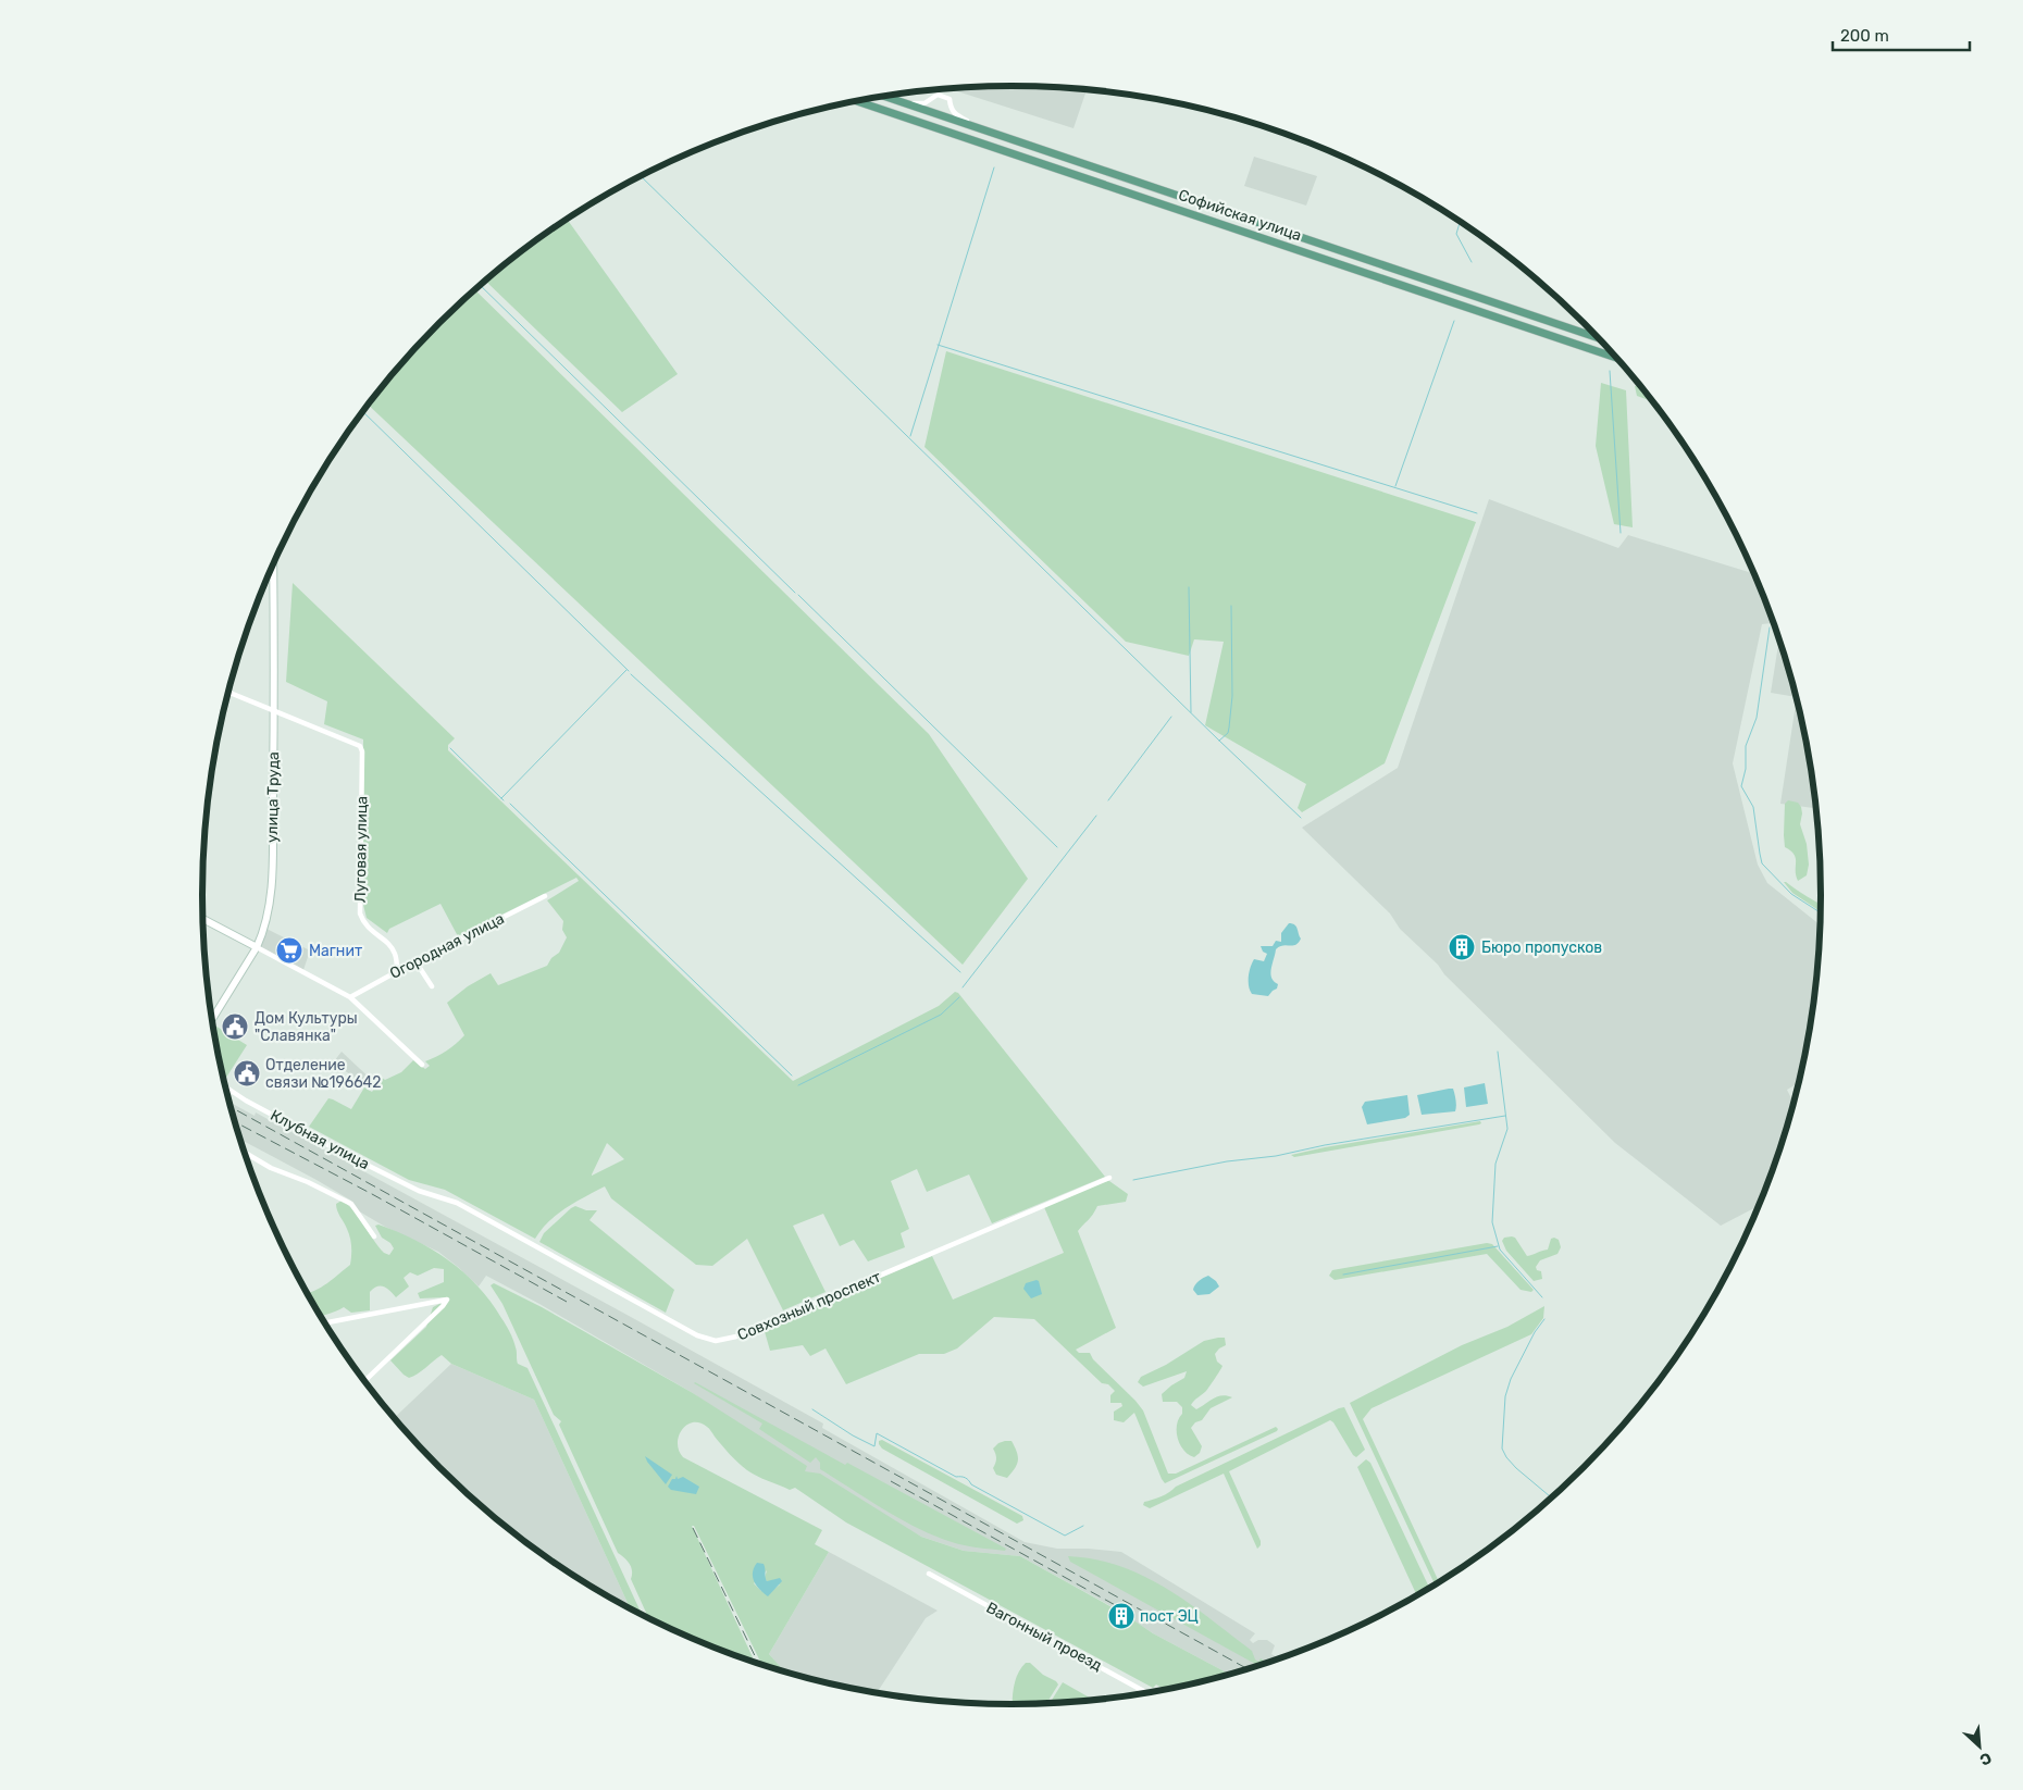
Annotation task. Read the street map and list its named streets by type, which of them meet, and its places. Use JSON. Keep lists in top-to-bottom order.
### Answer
{
  "streets": {
    "main road": ["Софийская улица"],
    "street": [
      "улица Труда",
      "Луговая улица",
      "Огородная улица",
      "Клубная улица",
      "Совхозный проспект",
      "Вагонный проезд"
    ]
  },
  "crossings": [
    ["улица Труда", "Луговая улица"],
    ["Луговая улица", "Огородная улица"],
    ["Клубная улица", "Совхозный проспект"]
  ],
  "places": {
    "building": ["Бюро пропусков", "пост ЭЦ"],
    "supermarket": ["Магнит"],
    "public building": ["Дом Культуры \"Славянка\"", "Отделение связи №196642"]
  },
  "scale_bar": "200 m",
  "north": "bottom right"
}
